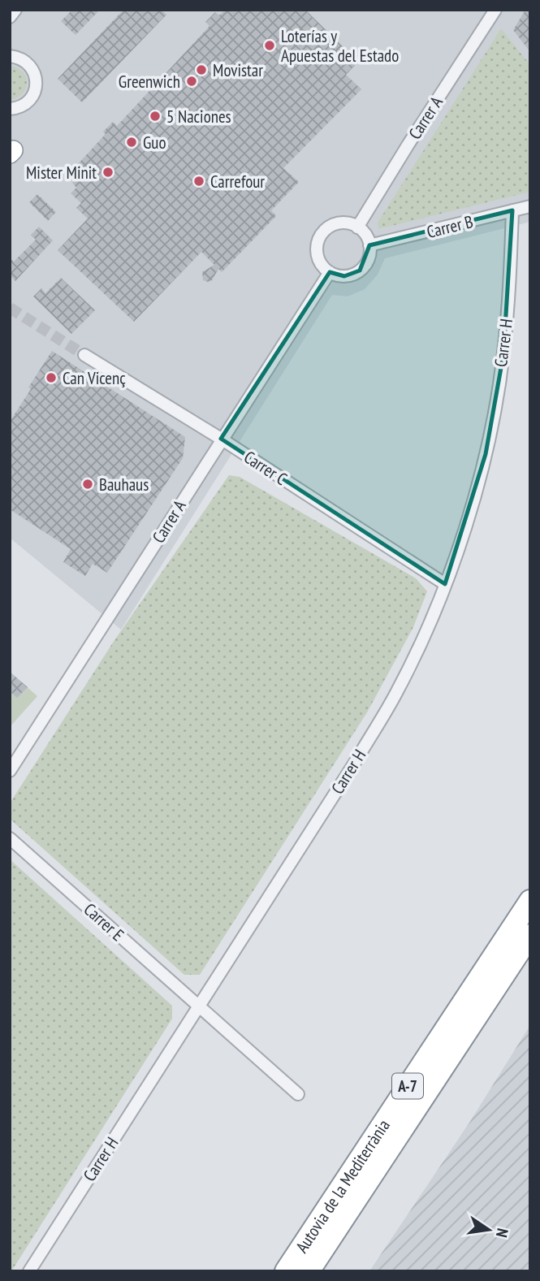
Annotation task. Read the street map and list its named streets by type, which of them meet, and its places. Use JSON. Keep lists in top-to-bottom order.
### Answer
{
  "streets": {
    "highway": ["A-7", "Autovia de la Mediterrània"],
    "street": [
      "Carrer A",
      "Carrer B",
      "Carrer H",
      "Carrer C",
      "Carrer E"
    ]
  },
  "crossings": [
    ["Carrer A", "Carrer B"],
    ["Carrer A", "Carrer C"],
    ["Carrer B", "Carrer H"],
    ["Carrer H", "Carrer C"],
    ["Carrer H", "Carrer E"]
  ],
  "places": [
    "Loterías y Apuestas del Estado",
    "Movistar",
    "Greenwich",
    "5 Naciones",
    "Guo",
    "Mister Minit",
    "Carrefour",
    "Can Vicenç",
    "Bauhaus"
  ],
  "north": "right"
}
